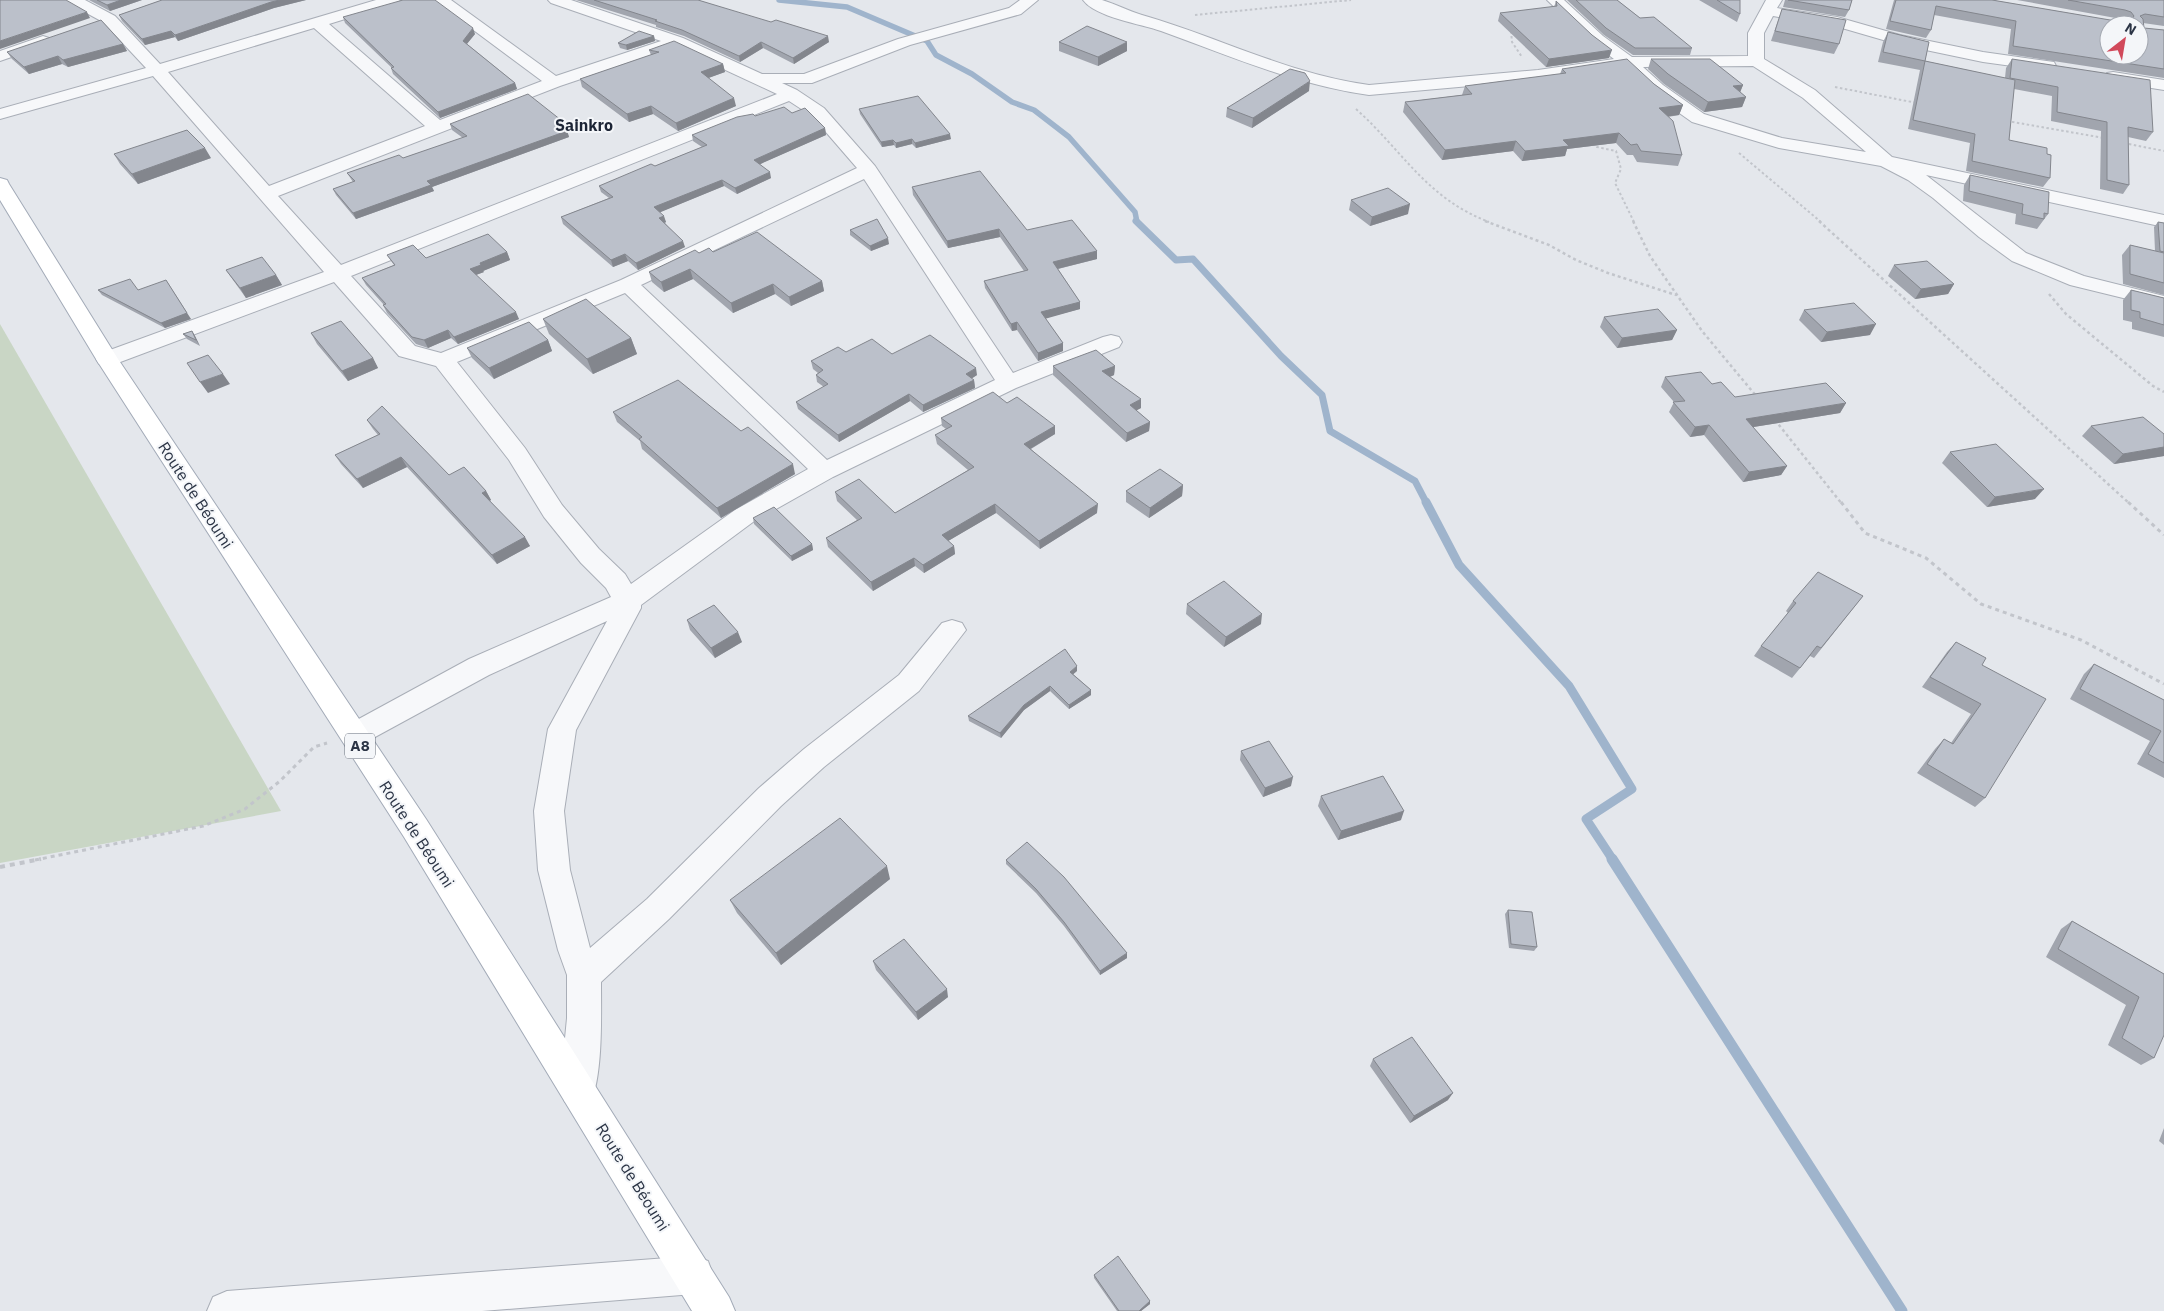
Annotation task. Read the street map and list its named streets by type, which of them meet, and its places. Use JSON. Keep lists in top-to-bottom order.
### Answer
{
  "streets": {
    "main road": ["Route de Béoumi", "A8"]
  },
  "districts": ["Sainkro"],
  "north": "top right"
}
